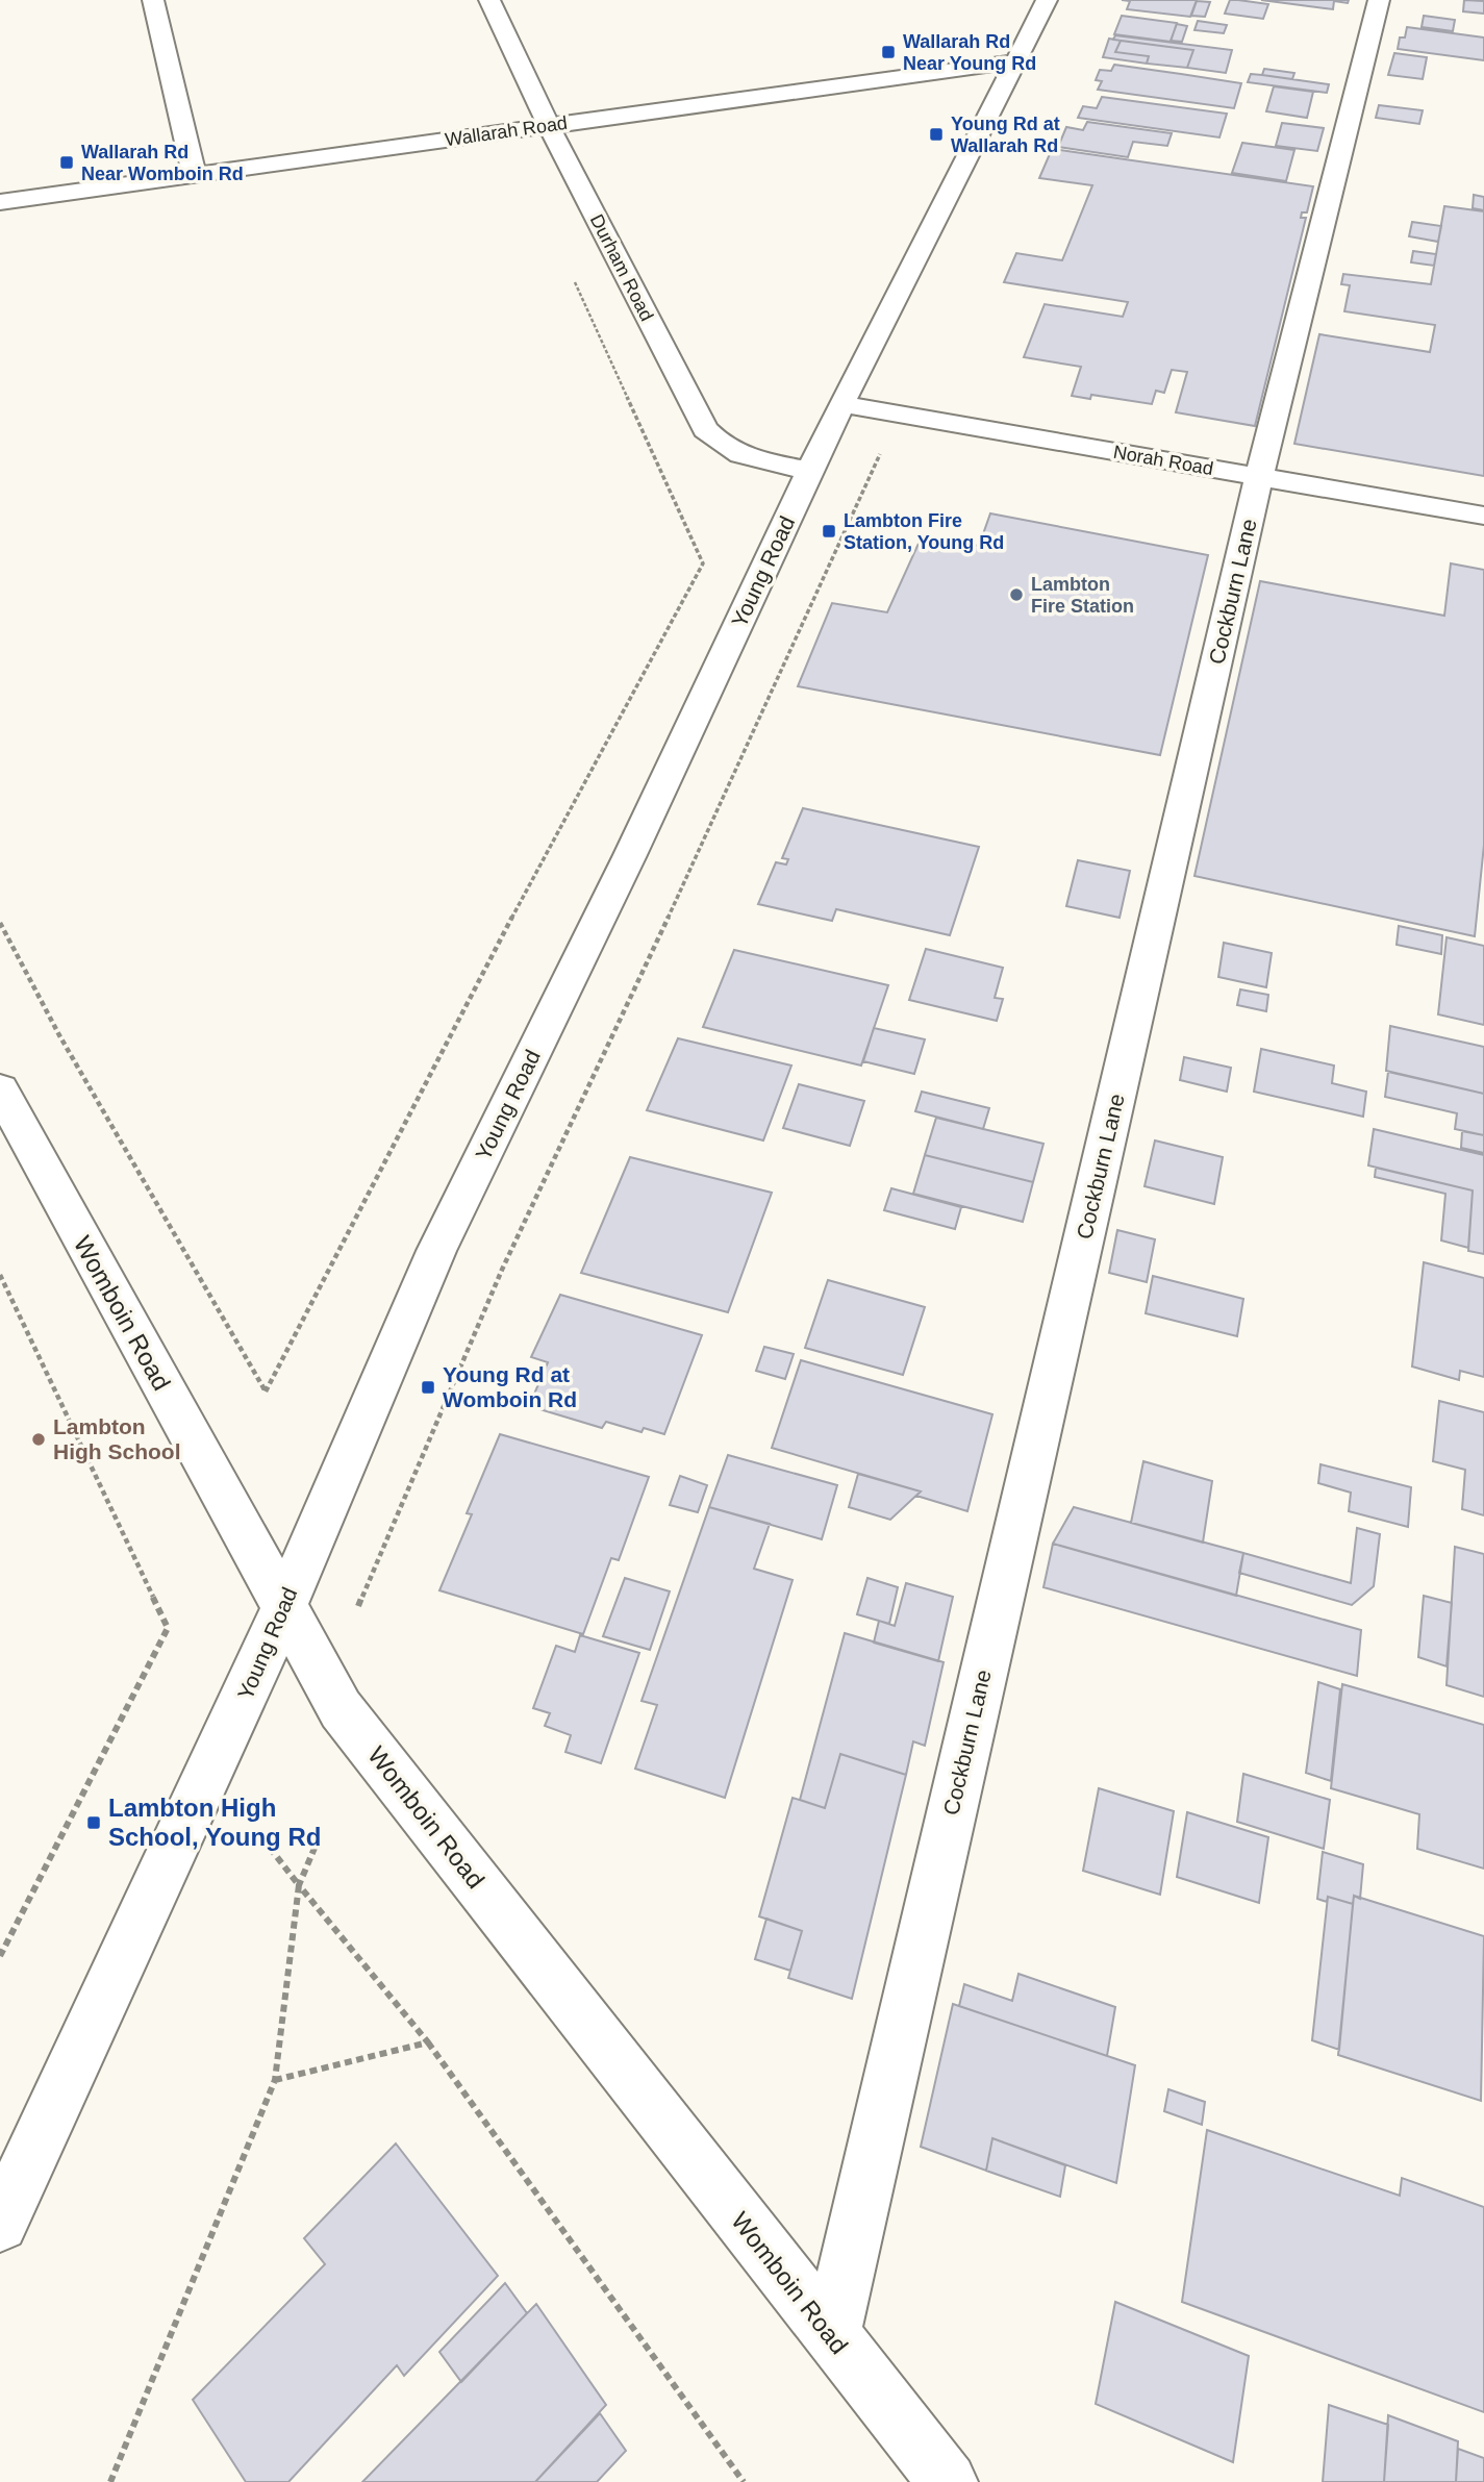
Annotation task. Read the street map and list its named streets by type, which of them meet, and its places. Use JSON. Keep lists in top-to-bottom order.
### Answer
{
  "streets": {
    "street": [
      "Wallarah Road",
      "Durham Road",
      "Norah Road",
      "Young Road",
      "Cockburn Lane",
      "Womboin Road"
    ]
  },
  "crossings": [
    ["Wallarah Road", "Durham Road"],
    ["Wallarah Road", "Young Road"],
    ["Durham Road", "Young Road"],
    ["Norah Road", "Young Road"],
    ["Norah Road", "Cockburn Lane"],
    ["Young Road", "Womboin Road"],
    ["Cockburn Lane", "Womboin Road"]
  ],
  "places": {
    "transit": [
      "Wallarah Rd Near Young Rd",
      "Young Rd at Wallarah Rd",
      "Wallarah Rd Near Womboin Rd",
      "Lambton Fire Station, Young Rd",
      "Young Rd at Womboin Rd",
      "Lambton High School, Young Rd"
    ],
    "other": ["Lambton Fire Station", "Lambton High School"]
  }
}
